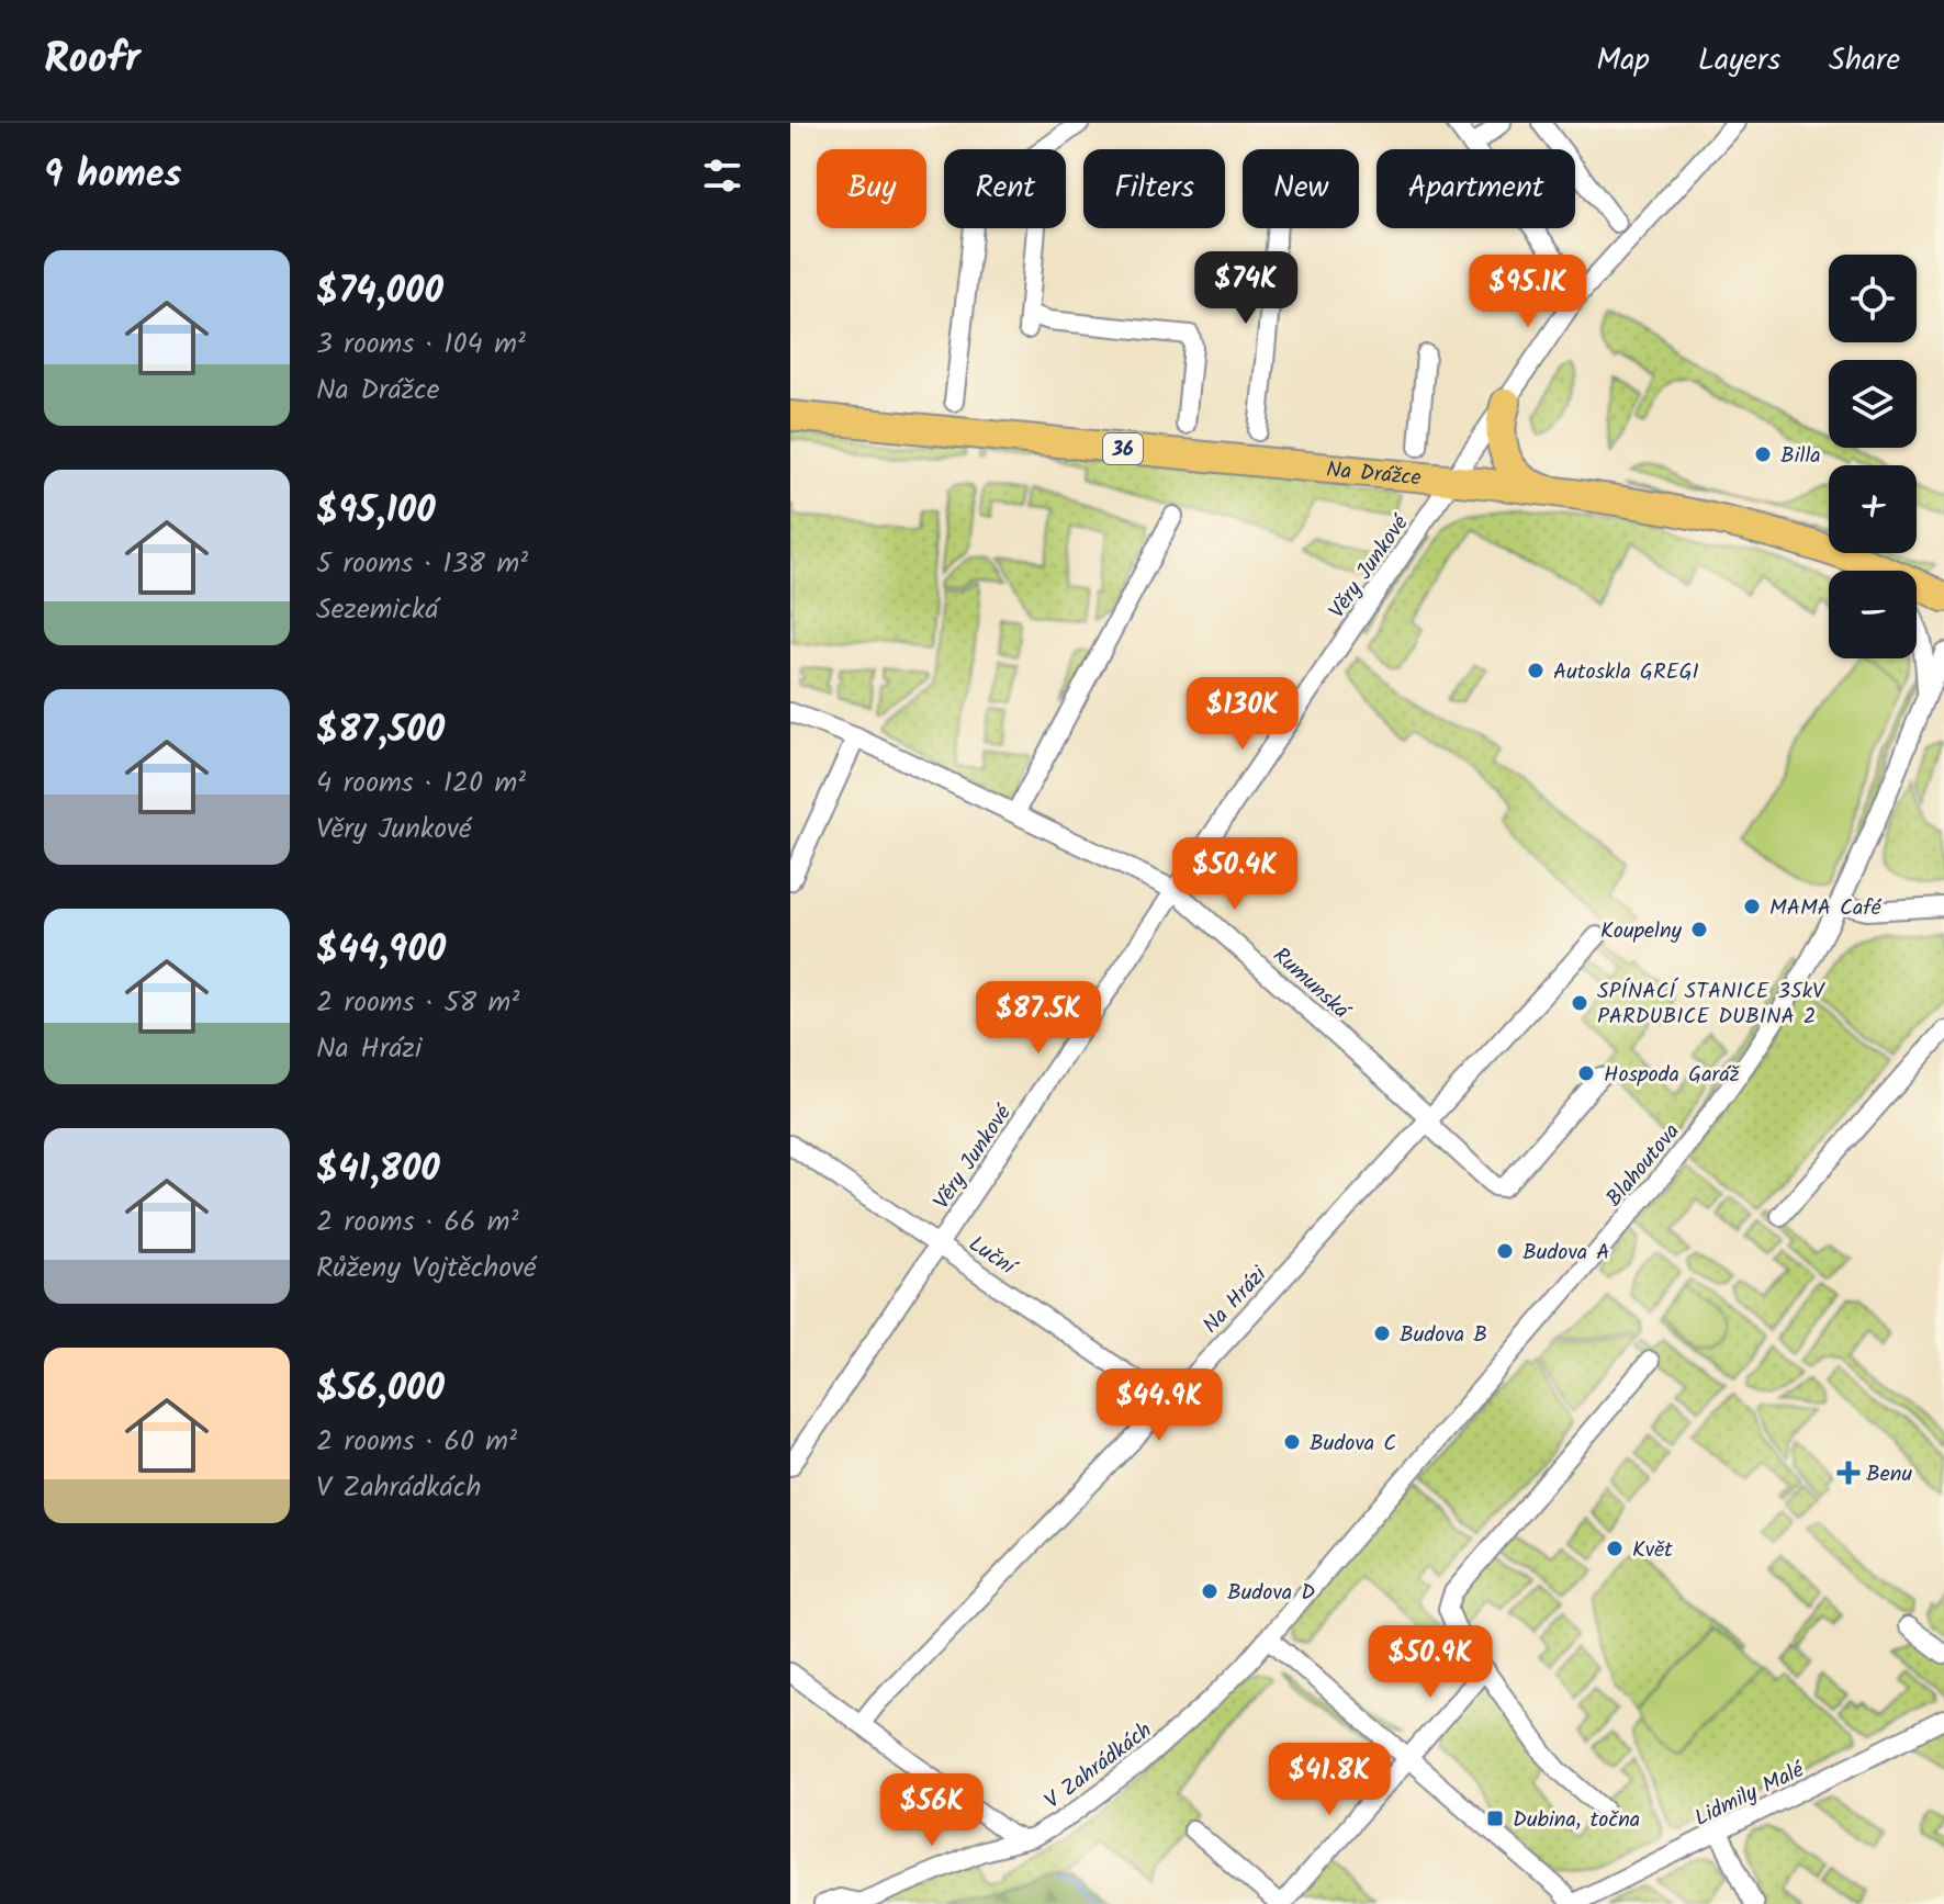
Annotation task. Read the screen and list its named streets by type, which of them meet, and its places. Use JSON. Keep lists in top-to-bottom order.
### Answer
{
  "streets": {
    "main road": ["36", "Na Drážce"],
    "street": [
      "Věry Junkové",
      "Rumunská",
      "Blahoutova",
      "Luční",
      "Na Hrázi",
      "V Zahrádkách",
      "Lidmily Malé"
    ]
  },
  "crossings": [
    ["Na Drážce", "Věry Junkové"],
    ["Věry Junkové", "Rumunská"],
    ["Věry Junkové", "Luční"],
    ["Rumunská", "Na Hrázi"],
    ["Blahoutova", "V Zahrádkách"],
    ["Luční", "Na Hrázi"]
  ],
  "places": {
    "other": [
      "Billa",
      "Autoskla GREGI",
      "MAMA Café",
      "Koupelny",
      "SPÍNACÍ STANICE 35kV PARDUBICE DUBINA 2",
      "Hospoda Garáž",
      "Budova A",
      "Budova B",
      "Budova C",
      "Květ",
      "Budova D"
    ],
    "health": ["Benu"],
    "transit": ["Dubina, točna"]
  },
  "page": {
    "header": "Roofr",
    "nav": ["Map", "Layers", "Share"],
    "heading": "9 homes",
    "chip": [
      "Buy",
      "Rent",
      "Filters",
      "New",
      "Apartment"
    ],
    "list": [
      {
        "name": "$74,000",
        "note": "3 rooms · 104 m² · Na Drážce"
      },
      {
        "name": "$95,100",
        "note": "5 rooms · 138 m² · Sezemická"
      },
      {
        "name": "$87,500",
        "note": "4 rooms · 120 m² · Věry Junkové"
      },
      {
        "name": "$44,900",
        "note": "2 rooms · 58 m² · Na Hrázi"
      },
      {
        "name": "$41,800",
        "note": "2 rooms · 66 m² · Růženy Vojtěchové"
      },
      {
        "name": "$56,000",
        "note": "2 rooms · 60 m² · V Zahrádkách"
      }
    ],
    "price": [
      "$74K",
      "$95.1K",
      "$130K",
      "$50.4K",
      "$87.5K",
      "$44.9K",
      "$50.9K",
      "$41.8K",
      "$56K"
    ],
    "map_buttons": ["+", "−"]
  }
}
